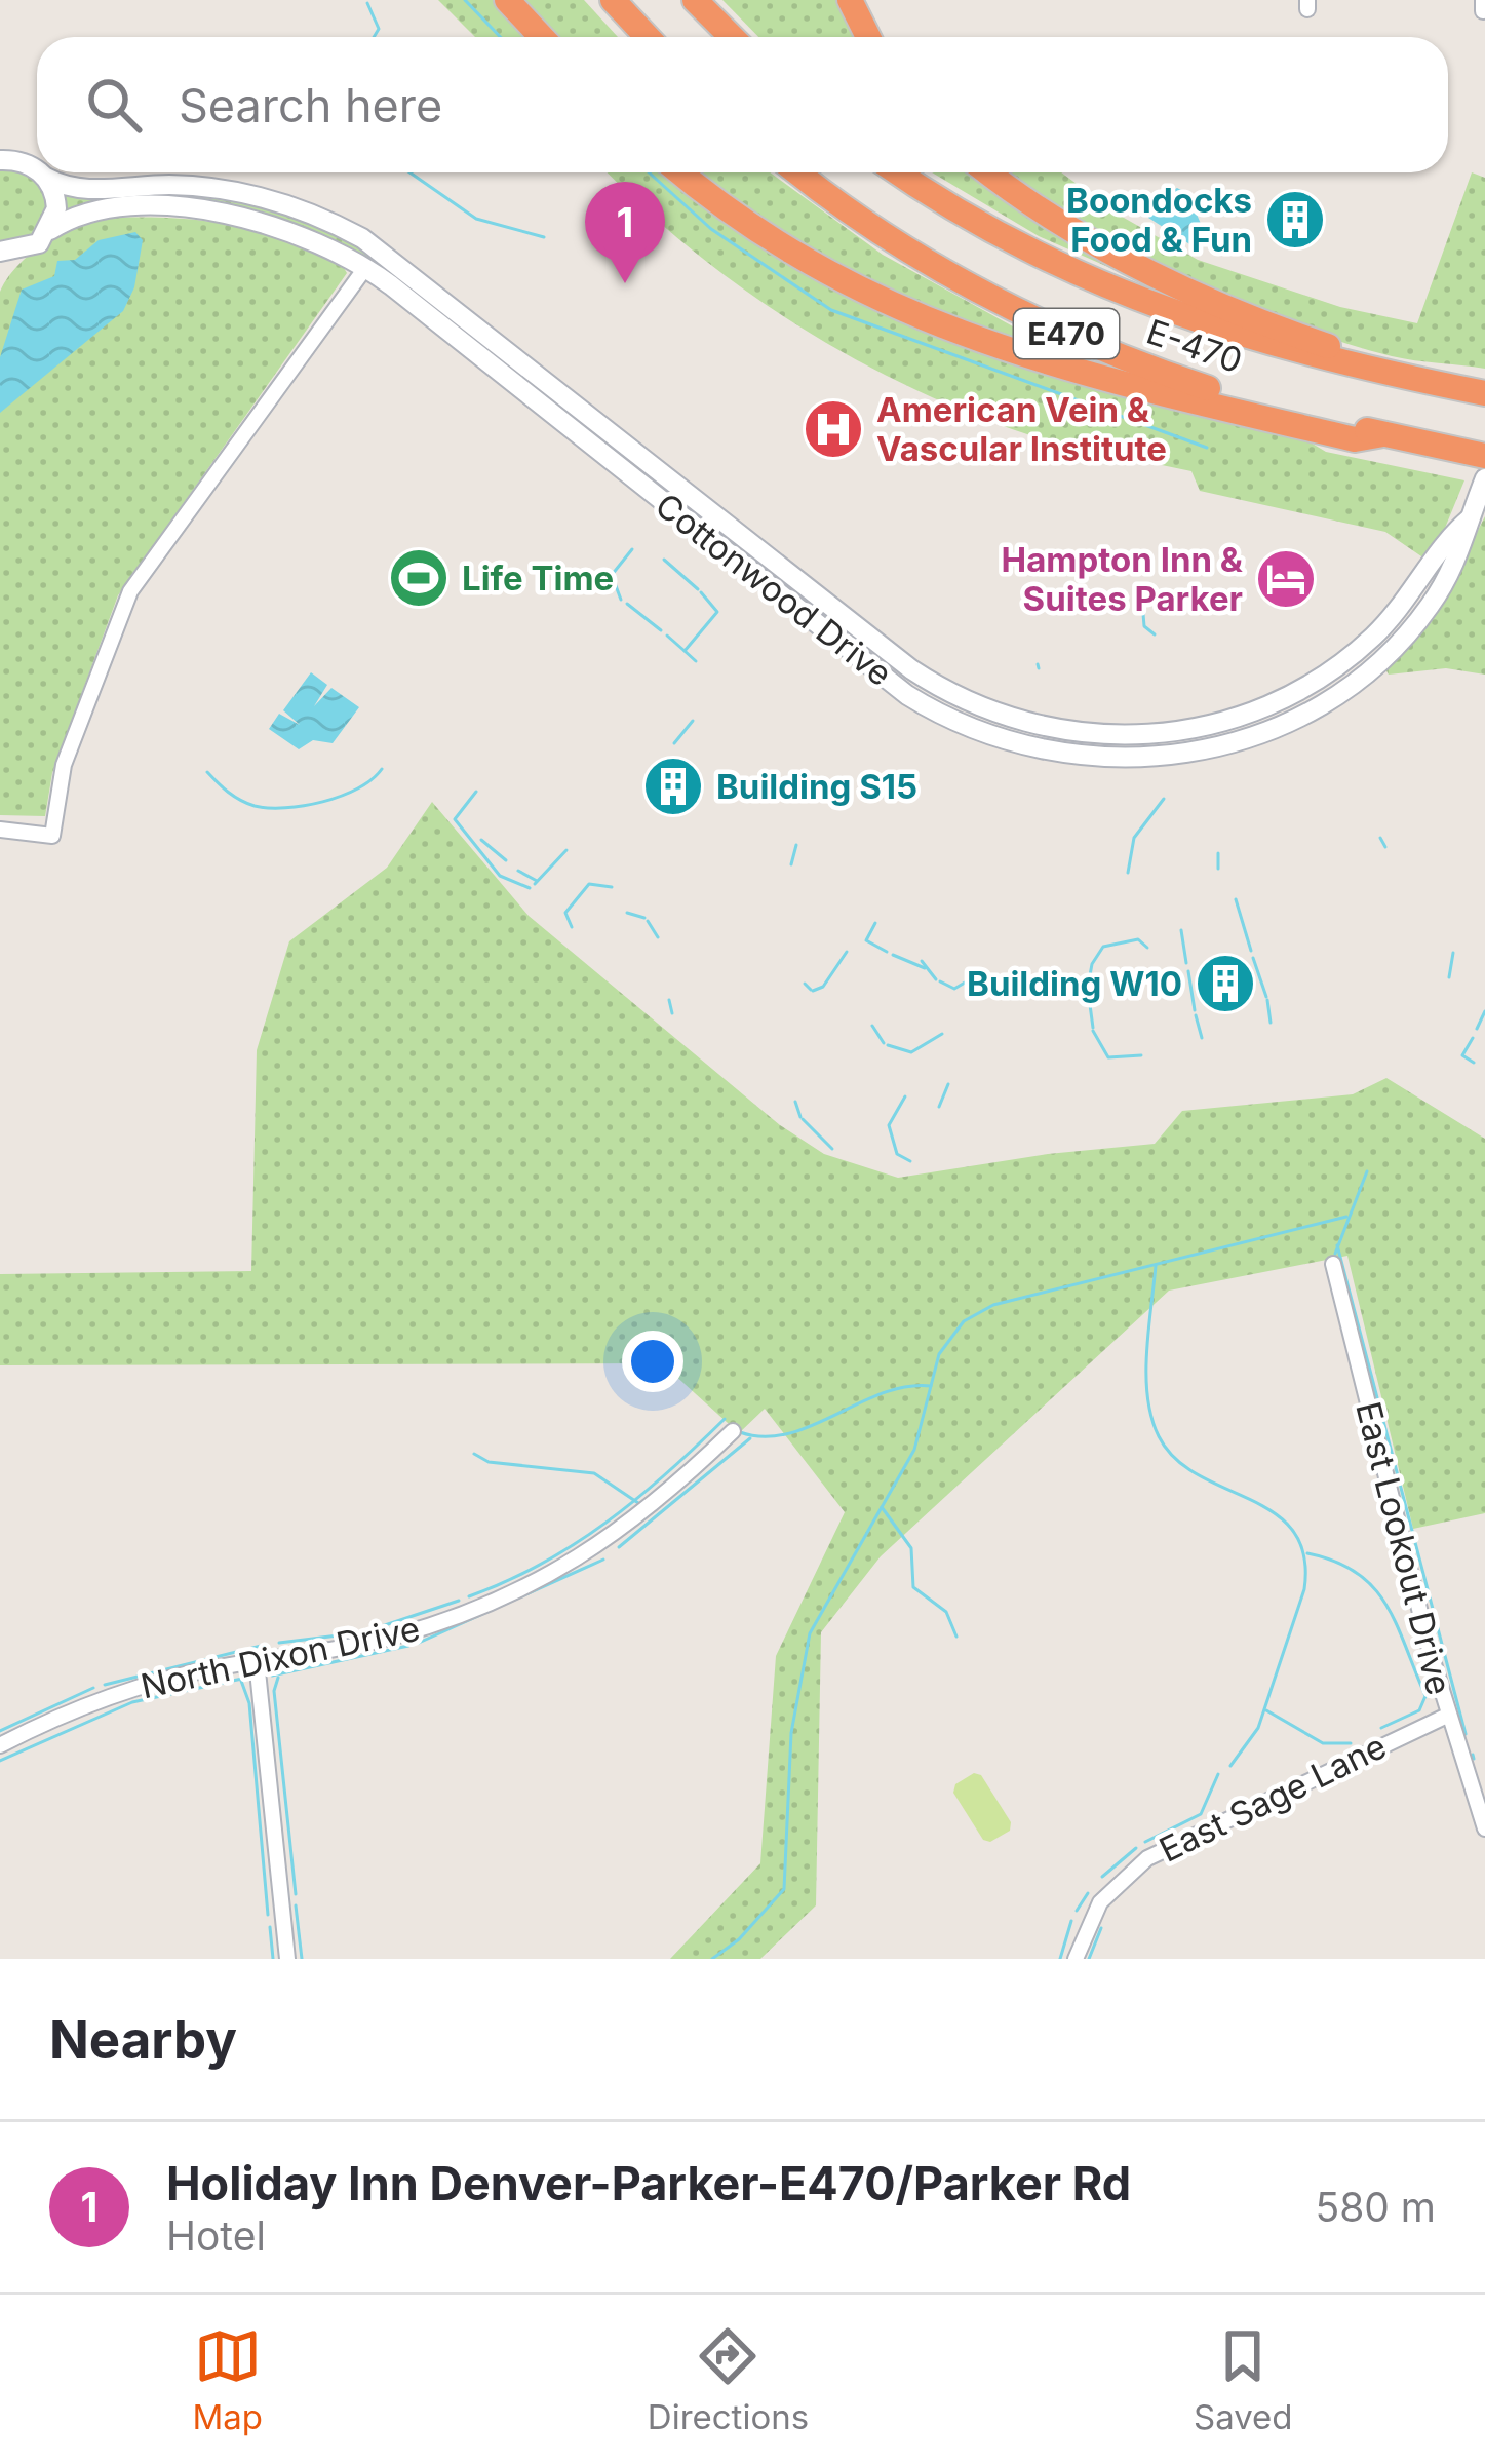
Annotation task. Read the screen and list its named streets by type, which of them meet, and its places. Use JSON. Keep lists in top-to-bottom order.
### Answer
{
  "streets": {
    "highway": ["E470", "E-470"],
    "main road": ["Cottonwood Drive"],
    "street": ["East Lookout Drive", "North Dixon Drive", "East Sage Lane"]
  },
  "crossings": [
    ["East Lookout Drive", "East Sage Lane"]
  ],
  "places": {
    "building": ["Boondocks Food & Fun", "Building S15", "Building W10"],
    "hospital": ["American Vein & Vascular Institute"],
    "sports": ["Life Time"],
    "hotel": ["Hampton Inn & Suites Parker"]
  },
  "page": {
    "search": "Search here",
    "pins": "1",
    "heading": "Nearby",
    "list": [
      {
        "mark": "1",
        "name": "Holiday Inn Denver-Parker-E470/Parker Rd",
        "note": "Hotel",
        "value": "580 m"
      }
    ],
    "nav": ["Map", "Directions", "Saved"]
  }
}
